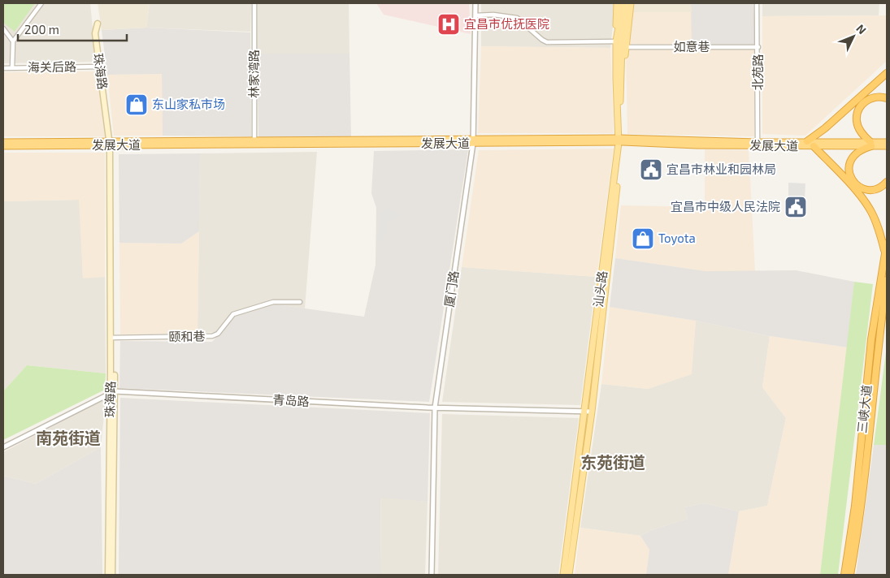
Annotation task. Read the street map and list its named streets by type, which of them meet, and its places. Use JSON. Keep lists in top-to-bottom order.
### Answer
{
  "streets": {
    "highway": ["发展大道", "三峡大道"],
    "main road": ["珠海路", "汕头路"],
    "street": [
      "如意巷",
      "海关后路",
      "北苑路",
      "林家湾路",
      "厦门路",
      "颐和巷",
      "青岛路"
    ]
  },
  "crossings": [
    ["如意巷", "北苑路"],
    ["海关后路", "珠海路"],
    ["珠海路", "发展大道"],
    ["珠海路", "颐和巷"],
    ["珠海路", "青岛路"],
    ["北苑路", "发展大道"],
    ["林家湾路", "发展大道"],
    ["发展大道", "厦门路"],
    ["发展大道", "汕头路"],
    ["厦门路", "青岛路"],
    ["汕头路", "青岛路"]
  ],
  "districts": ["南苑街道", "东苑街道"],
  "places": {
    "hospital": ["宜昌市优抚医院"],
    "shop": ["东山家私市场", "Toyota"],
    "public building": ["宜昌市林业和园林局", "宜昌市中级人民法院"]
  },
  "scale_bar": "200 m",
  "north": "top right"
}
